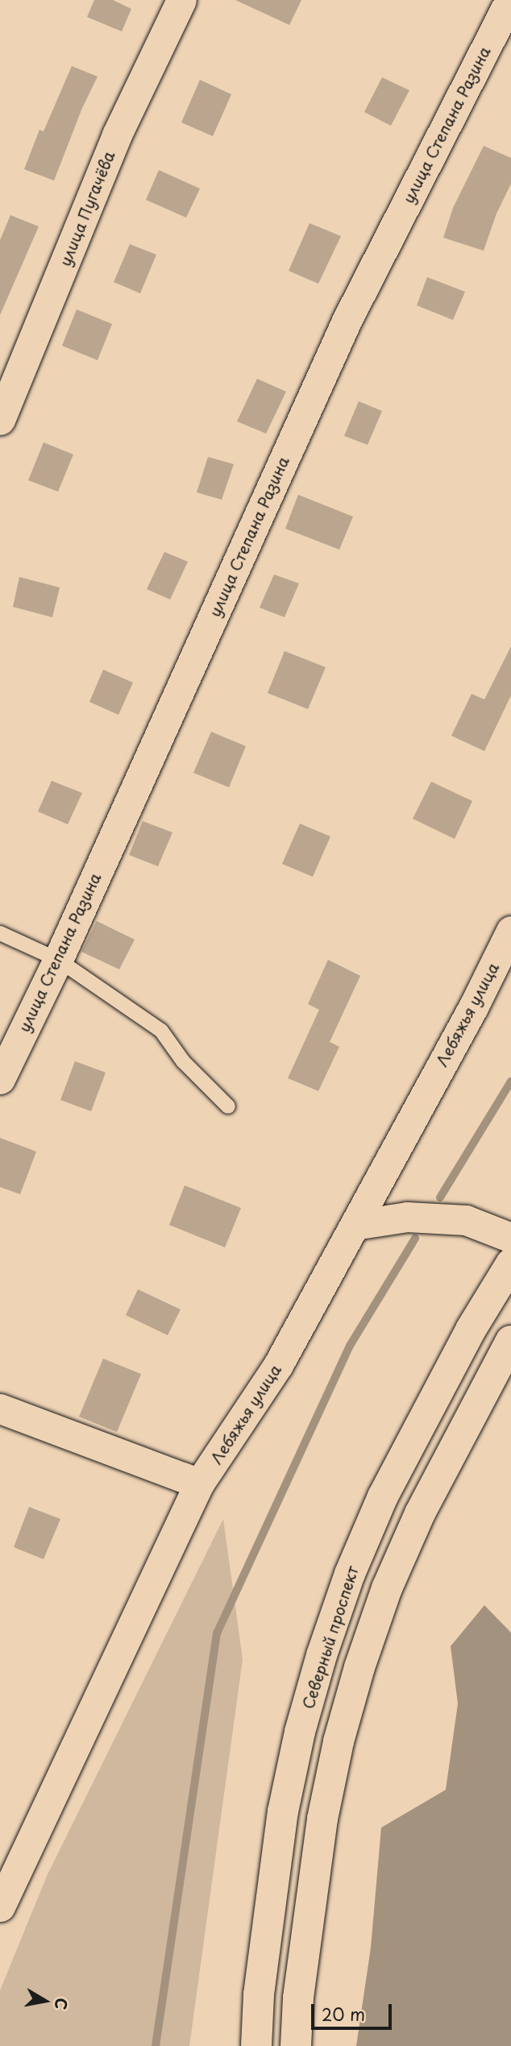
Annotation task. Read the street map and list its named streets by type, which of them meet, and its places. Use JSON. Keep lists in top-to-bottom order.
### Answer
{
  "streets": {
    "main road": ["Северный проспект"],
    "street": ["улица Степана Разина", "улица Пугачёва", "Лебяжья улица"]
  },
  "scale_bar": "20 m",
  "north": "right"
}
